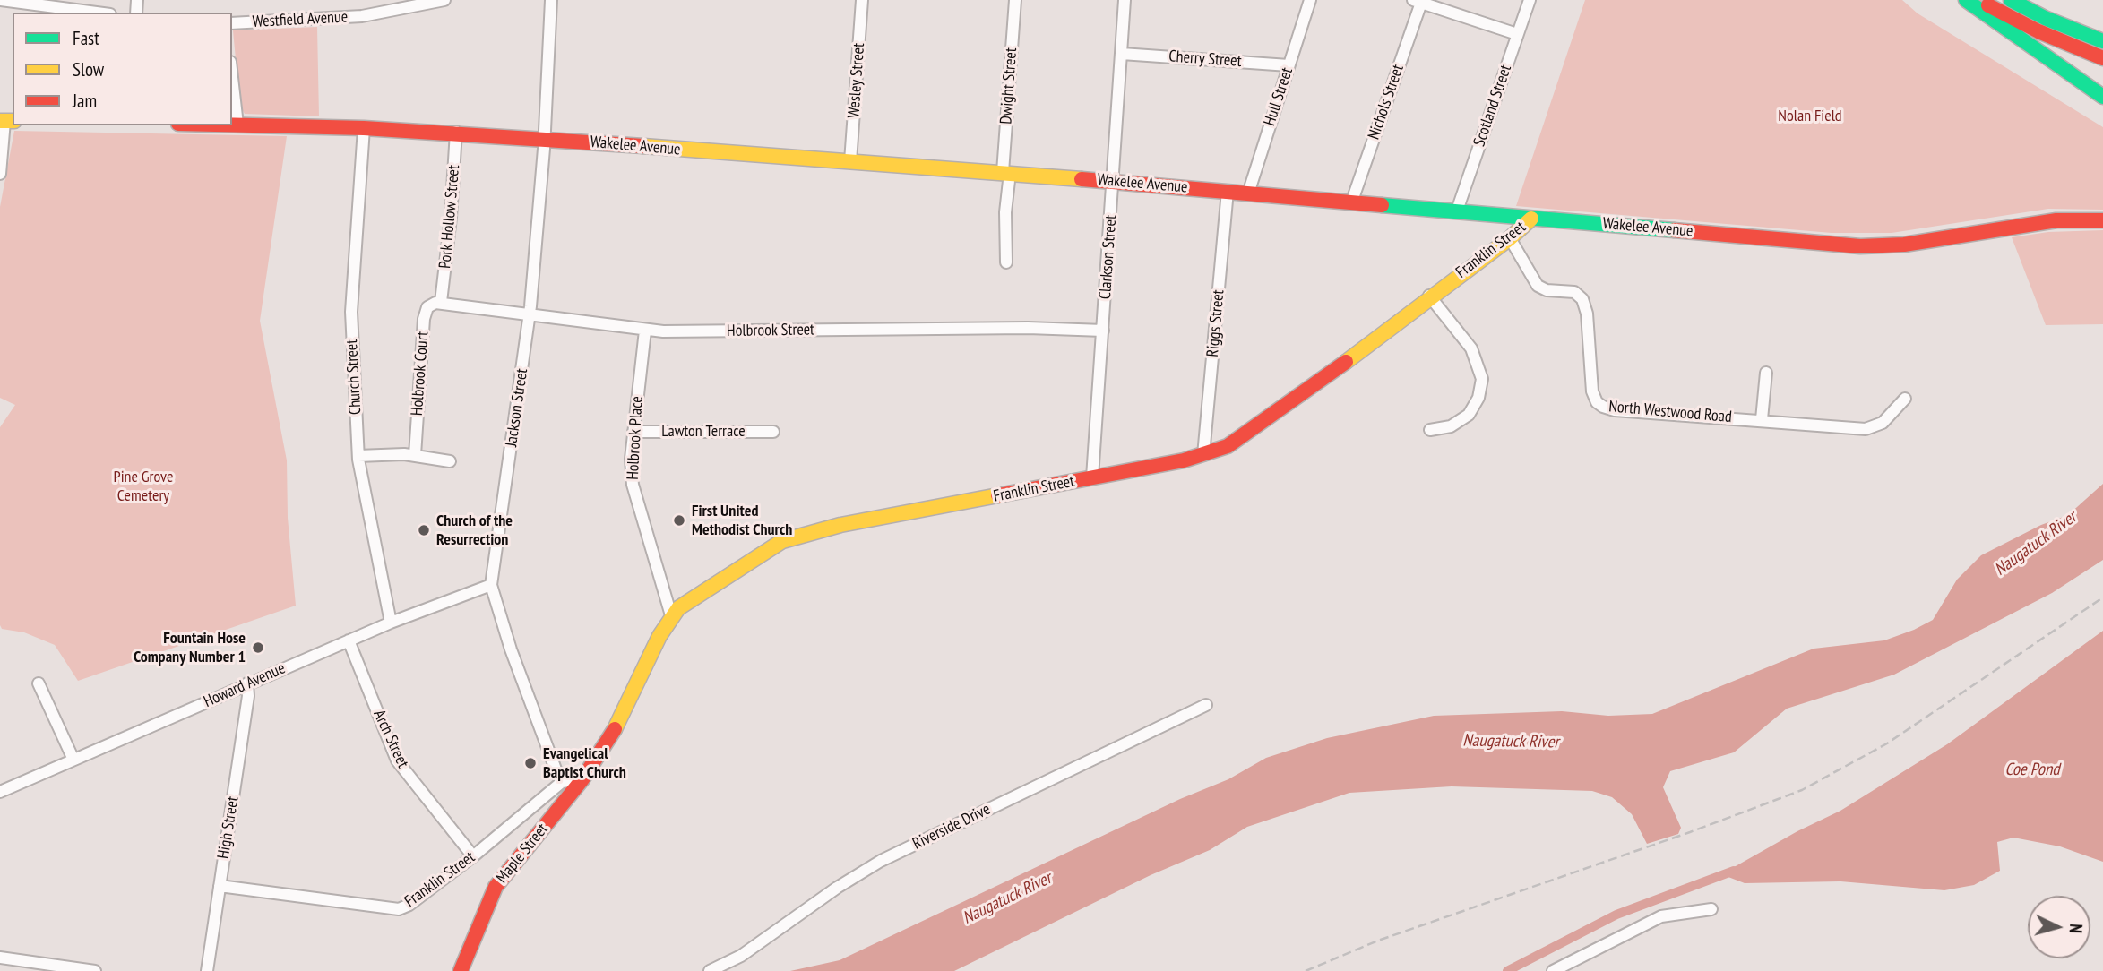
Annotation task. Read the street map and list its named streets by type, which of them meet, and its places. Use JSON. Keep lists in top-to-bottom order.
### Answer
{
  "streets": {
    "main road": ["Wakelee Avenue", "Franklin Street", "Maple Street"],
    "street": [
      "Westfield Avenue",
      "Cherry Street",
      "Wesley Street",
      "Dwight Street",
      "Hull Street",
      "Nichols Street",
      "Scotland Street",
      "Pork Hollow Street",
      "Clarkson Street",
      "Riggs Street",
      "Holbrook Street",
      "Holbrook Court",
      "Church Street",
      "Jackson Street",
      "North Westwood Road",
      "Lawton Terrace",
      "Holbrook Place",
      "Howard Avenue",
      "Arch Street",
      "Riverside Drive",
      "High Street"
    ]
  },
  "crossings": [
    ["Cherry Street", "Hull Street"],
    ["Cherry Street", "Clarkson Street"],
    ["Wesley Street", "Wakelee Avenue"],
    ["Dwight Street", "Wakelee Avenue"],
    ["Hull Street", "Wakelee Avenue"],
    ["Nichols Street", "Wakelee Avenue"],
    ["Scotland Street", "Wakelee Avenue"],
    ["Wakelee Avenue", "Pork Hollow Street"],
    ["Wakelee Avenue", "Franklin Street"],
    ["Wakelee Avenue", "Clarkson Street"],
    ["Wakelee Avenue", "Riggs Street"],
    ["Wakelee Avenue", "Church Street"],
    ["Wakelee Avenue", "Jackson Street"],
    ["Pork Hollow Street", "Holbrook Street"],
    ["Pork Hollow Street", "Holbrook Court"],
    ["Franklin Street", "Clarkson Street"],
    ["Franklin Street", "Riggs Street"],
    ["Franklin Street", "Jackson Street"],
    ["Franklin Street", "North Westwood Road"],
    ["Franklin Street", "Holbrook Place"],
    ["Franklin Street", "Arch Street"],
    ["Franklin Street", "High Street"],
    ["Clarkson Street", "Holbrook Street"],
    ["Holbrook Street", "Holbrook Court"],
    ["Holbrook Street", "Jackson Street"],
    ["Holbrook Street", "Holbrook Place"],
    ["Church Street", "Howard Avenue"],
    ["Jackson Street", "Howard Avenue"],
    ["Lawton Terrace", "Holbrook Place"],
    ["Howard Avenue", "Arch Street"],
    ["Howard Avenue", "High Street"]
  ],
  "water": ["Naugatuck River", "Coe Pond"],
  "parks": ["Nolan Field", "Pine Grove Cemetery"],
  "places": [
    "First United Methodist Church",
    "Church of the Resurrection",
    "Fountain Hose Company Number 1",
    "Evangelical Baptist Church"
  ],
  "legend": ["Fast", "Slow", "Jam"],
  "north": "right"
}
